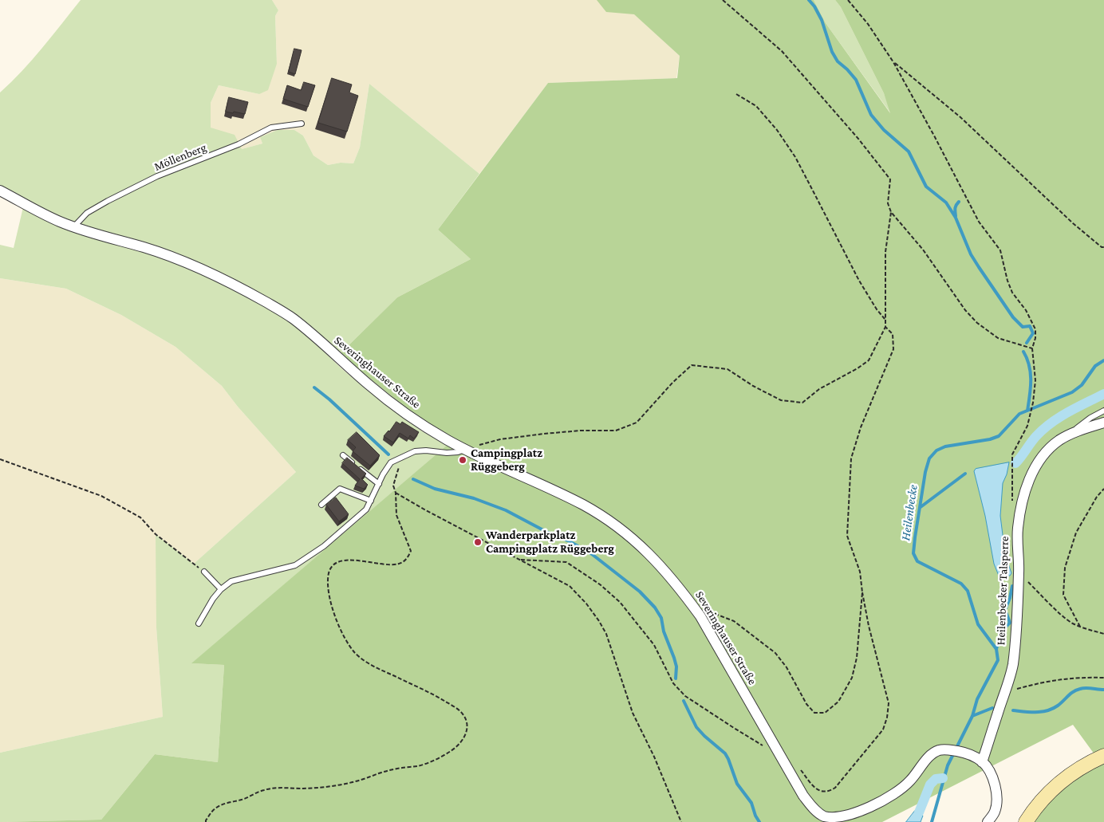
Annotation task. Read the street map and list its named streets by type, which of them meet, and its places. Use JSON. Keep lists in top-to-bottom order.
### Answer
{
  "streets": {
    "street": ["Severinghauser Straße", "Heilenbecker Talsperre"],
    "lane": ["Möllenberg"]
  },
  "crossings": [
    ["Möllenberg", "Severinghauser Straße"],
    ["Severinghauser Straße", "Heilenbecker Talsperre"]
  ],
  "water": ["Heilenbecke"],
  "places": ["Campingplatz Rüggeberg", "Wanderparkplatz Campingplatz Rüggeberg"]
}
